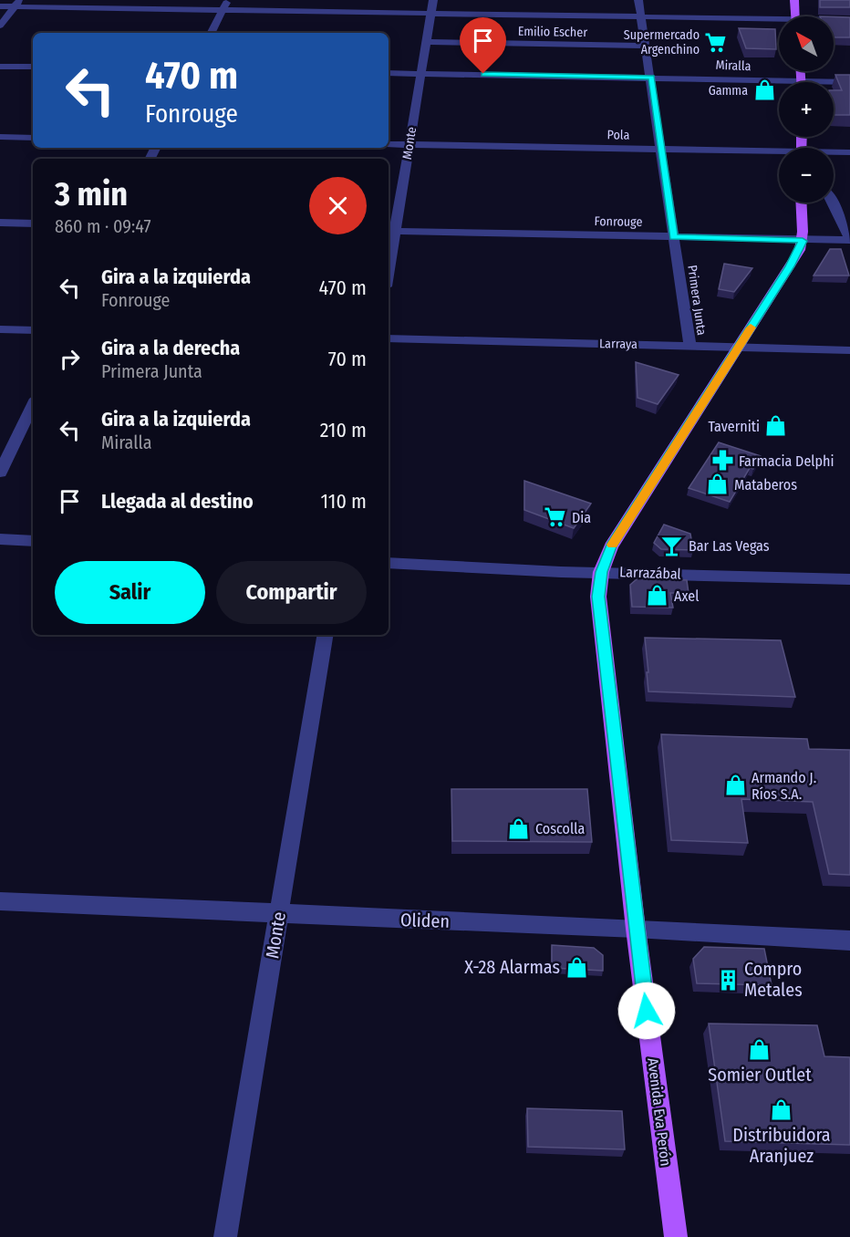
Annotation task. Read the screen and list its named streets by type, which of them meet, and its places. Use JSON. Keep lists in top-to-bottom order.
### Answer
{
  "streets": {
    "main road": ["Avenida Eva Perón"],
    "street": [
      "Emilio Escher",
      "Miralla",
      "Pola",
      "Monte",
      "Fonrouge",
      "Primera Junta",
      "Larraya",
      "Larrazábal",
      "Oliden"
    ]
  },
  "crossings": [
    ["Emilio Escher", "Monte"],
    ["Emilio Escher", "Primera Junta"],
    ["Miralla", "Monte"],
    ["Miralla", "Primera Junta"],
    ["Pola", "Monte"],
    ["Pola", "Primera Junta"],
    ["Monte", "Fonrouge"],
    ["Monte", "Oliden"],
    ["Fonrouge", "Primera Junta"],
    ["Fonrouge", "Avenida Eva Perón"],
    ["Primera Junta", "Larraya"],
    ["Larraya", "Avenida Eva Perón"],
    ["Larrazábal", "Avenida Eva Perón"],
    ["Oliden", "Avenida Eva Perón"]
  ],
  "places": {
    "supermarket": ["Supermercado Argenchino", "Dia"],
    "shop": [
      "Gamma",
      "Taverniti",
      "Mataberos",
      "Axel",
      "Armando J. Ríos S.A.",
      "Coscolla",
      "X-28 Alarmas",
      "Somier Outlet",
      "Distribuidora Aranjuez"
    ],
    "pharmacy": ["Farmacia Delphi"],
    "bar": ["Bar Las Vegas"],
    "building": ["Compro Metales"]
  },
  "north": "top left",
  "page": {
    "map_buttons": ["+", "−"],
    "turn": ["470 m", "Fonrouge"],
    "heading": ["3 min", "860 m · 09:47"],
    "list": [
      {
        "name": "Gira a la izquierda",
        "note": "Fonrouge",
        "value": "470 m"
      },
      {
        "name": "Gira a la derecha",
        "note": "Primera Junta",
        "value": "70 m"
      },
      {
        "name": "Gira a la izquierda",
        "note": "Miralla",
        "value": "210 m"
      },
      {
        "name": "Llegada al destino",
        "value": "110 m"
      }
    ],
    "buttons": ["Salir", "Compartir"]
  }
}
